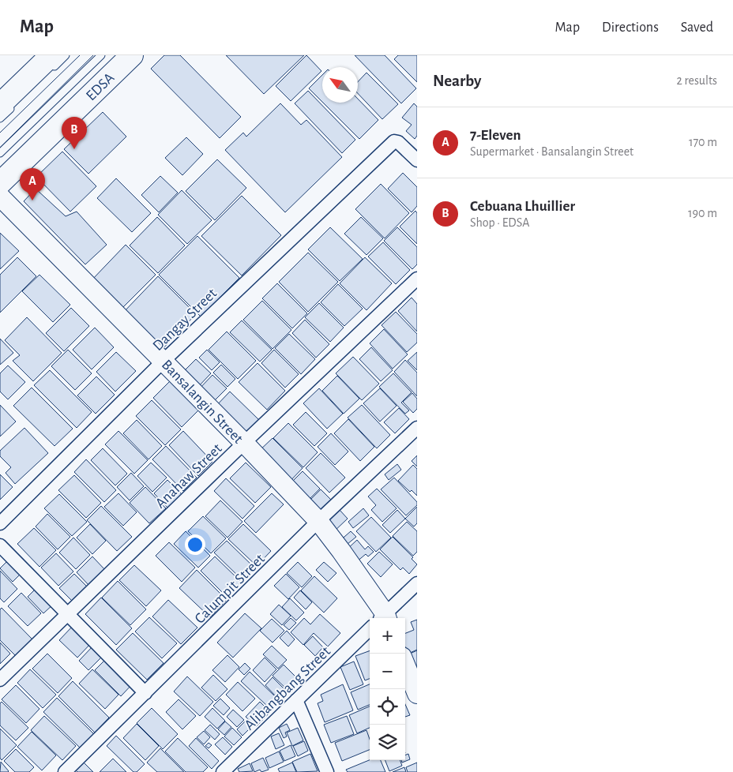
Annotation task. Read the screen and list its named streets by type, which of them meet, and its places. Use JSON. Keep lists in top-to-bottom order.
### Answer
{
  "streets": {
    "highway": ["EDSA"],
    "street": [
      "Dangay Street",
      "Bansalangin Street",
      "Anahaw Street",
      "Calumpit Street",
      "Alibangbang Street"
    ]
  },
  "crossings": [
    ["Dangay Street", "Bansalangin Street"],
    ["Bansalangin Street", "Anahaw Street"],
    ["Bansalangin Street", "Calumpit Street"]
  ],
  "north": "top left",
  "page": {
    "header": "Map",
    "nav": ["Map", "Directions", "Saved"],
    "heading": ["Nearby", "2 results"],
    "list": [
      {
        "mark": "A",
        "name": "7-Eleven",
        "note": "Supermarket · Bansalangin Street",
        "value": "170 m"
      },
      {
        "mark": "B",
        "name": "Cebuana Lhuillier",
        "note": "Shop · EDSA",
        "value": "190 m"
      }
    ],
    "pins": ["B", "A"],
    "map_buttons": ["+", "−"]
  }
}
